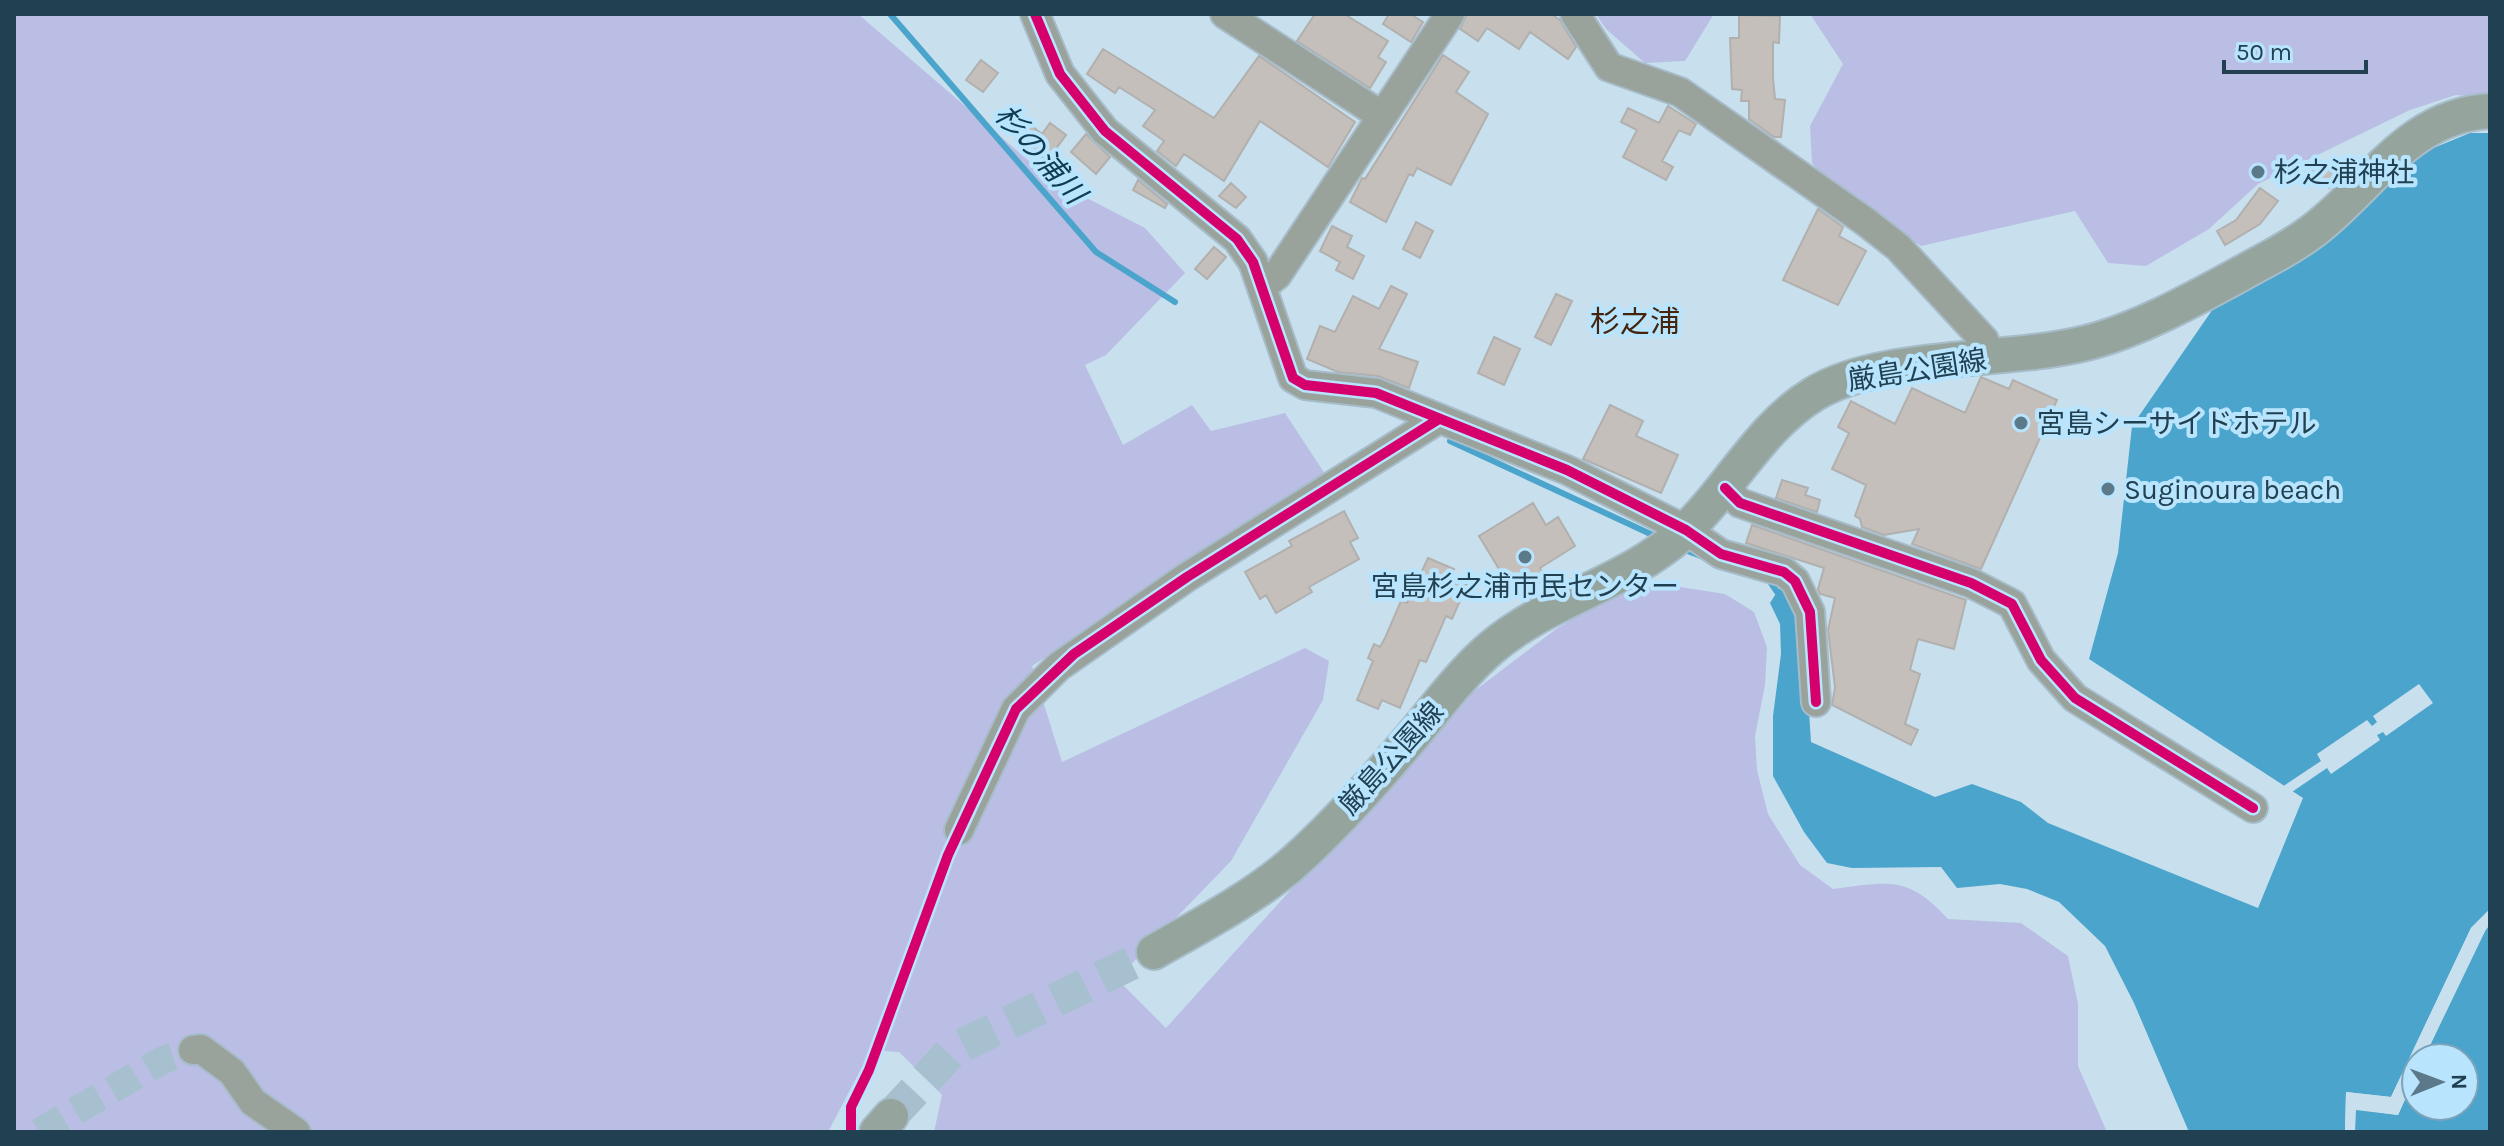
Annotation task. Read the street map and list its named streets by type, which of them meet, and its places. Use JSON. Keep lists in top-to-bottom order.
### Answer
{
  "streets": {
    "main road": ["厳島公園線"]
  },
  "districts": ["杉之浦"],
  "water": ["杉の浦川"],
  "places": [
    "杉之浦神社",
    "宮島シーサイドホテル",
    "Suginoura beach",
    "宮島杉之浦市民センター"
  ],
  "scale_bar": "50 m",
  "north": "right"
}
